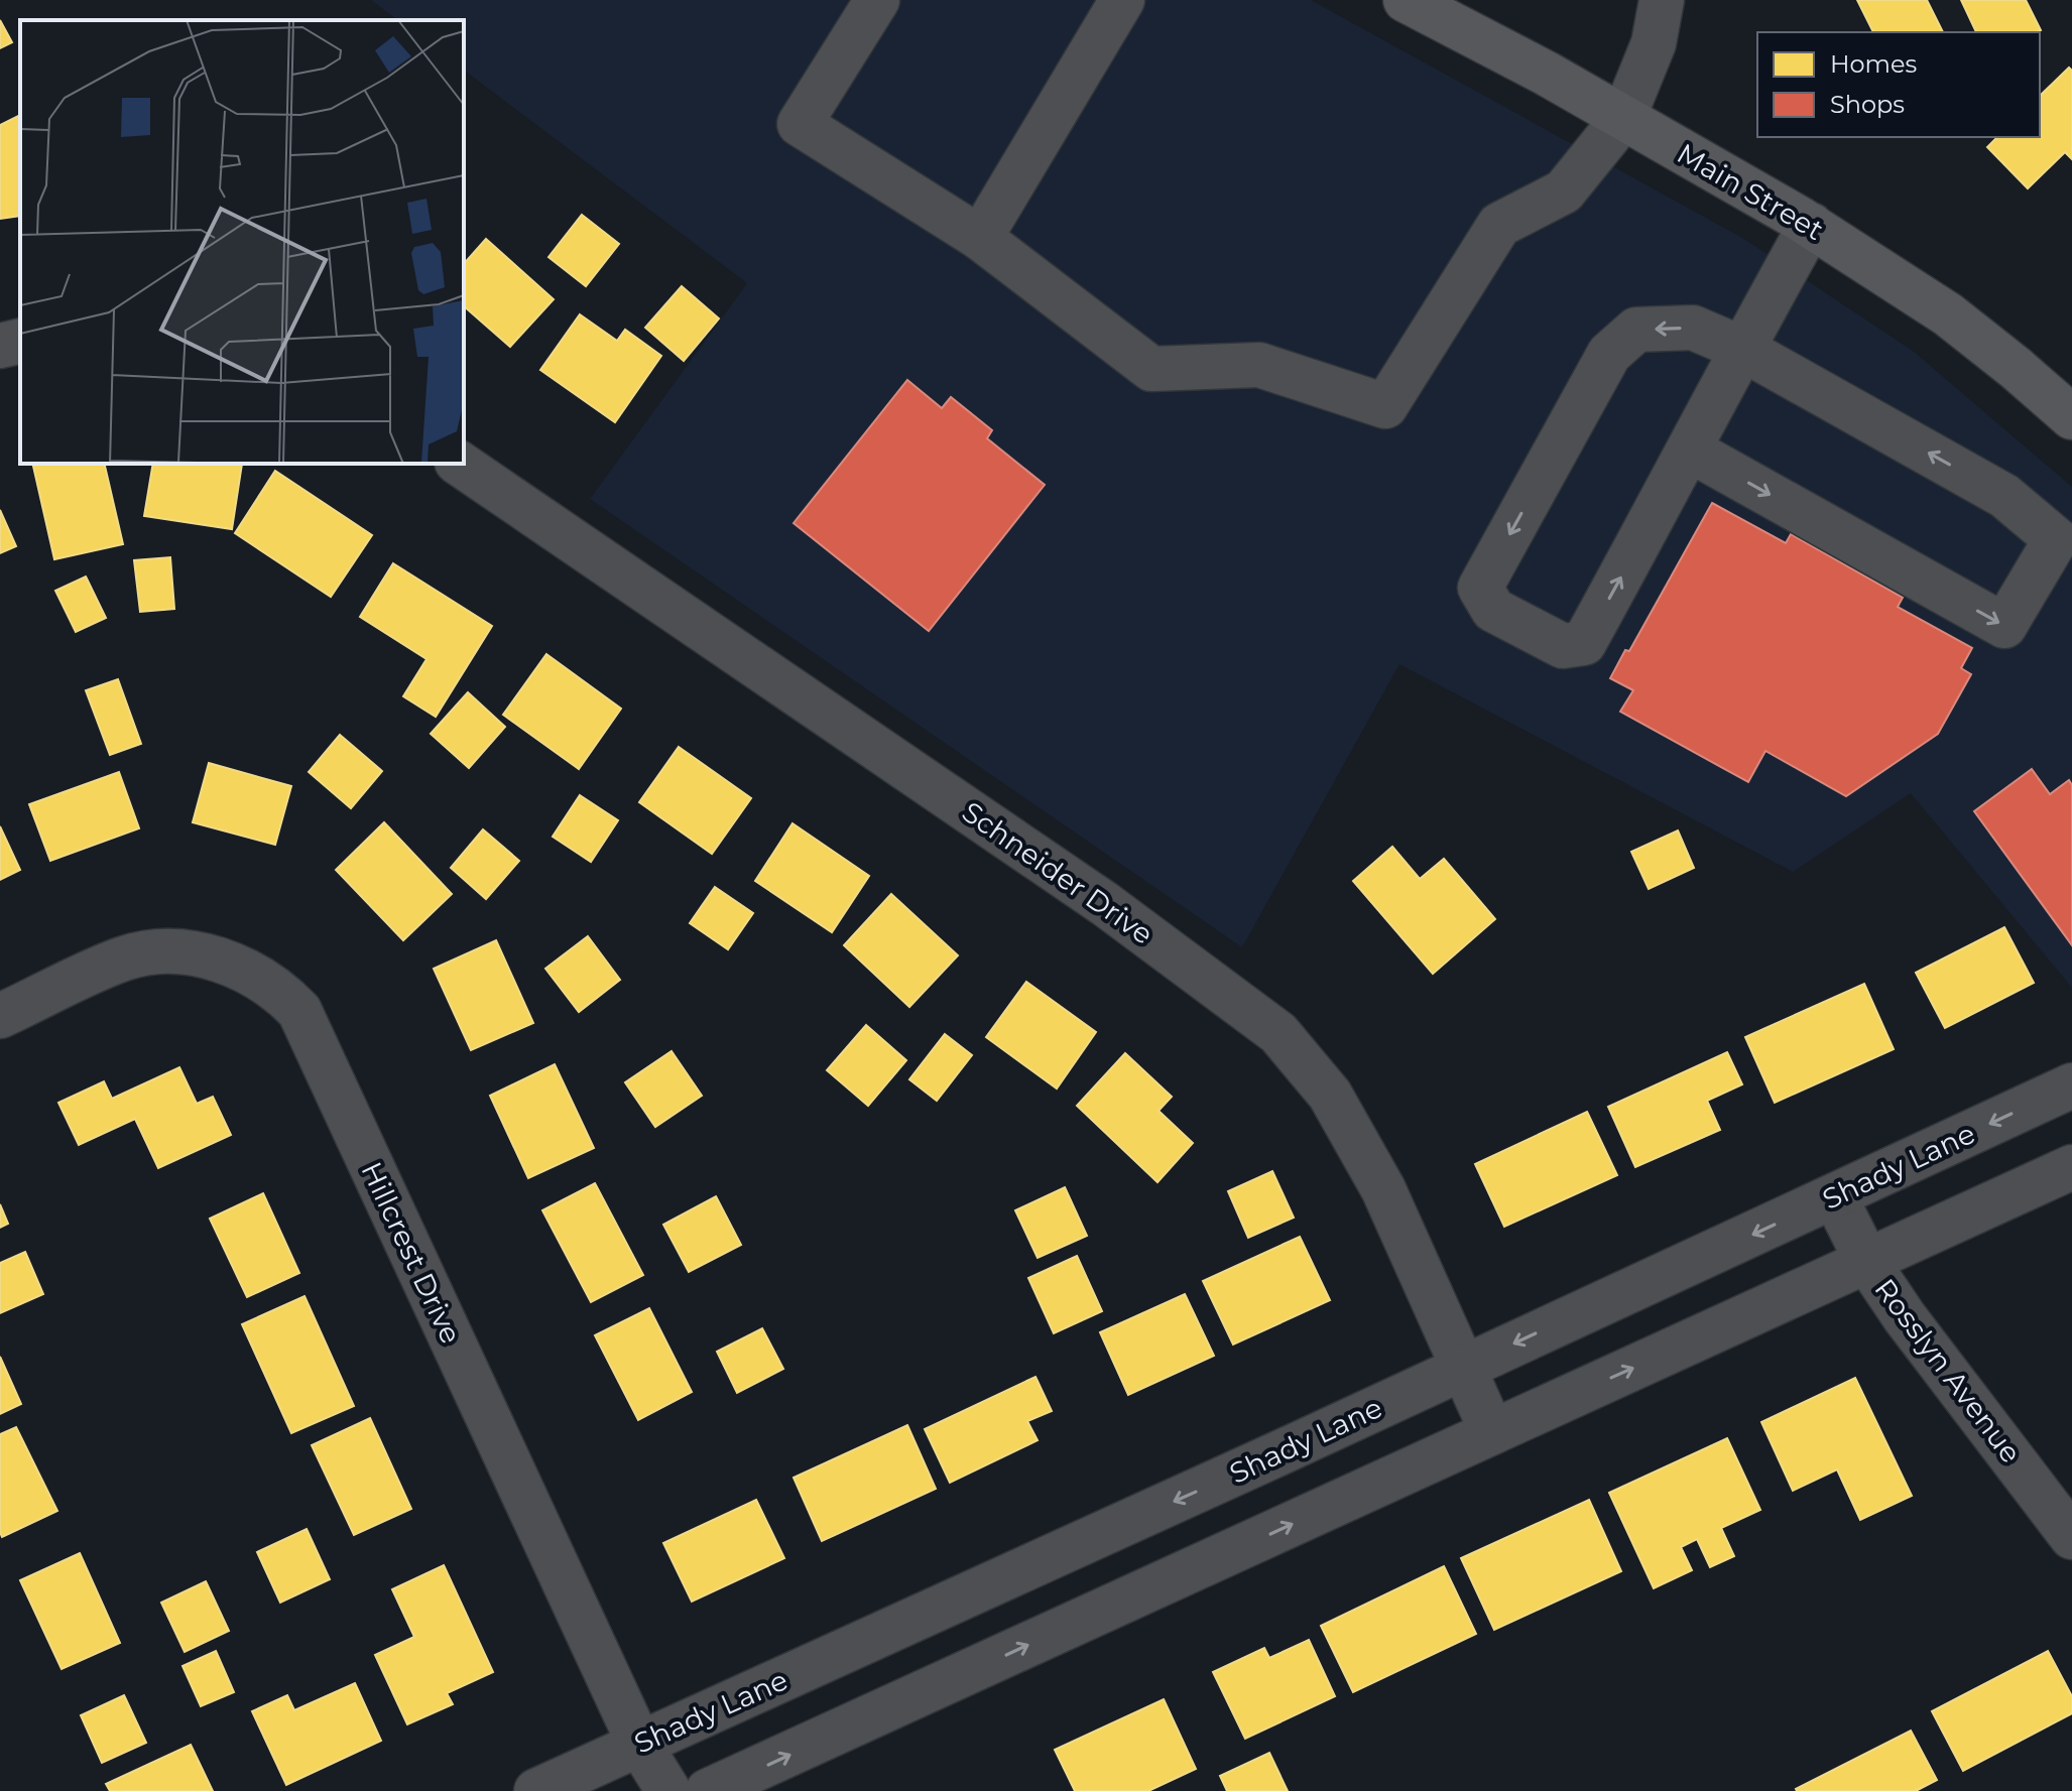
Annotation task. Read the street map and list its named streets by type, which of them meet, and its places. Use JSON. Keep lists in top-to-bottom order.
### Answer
{
  "streets": {
    "main road": ["Main Street"],
    "street": [
      "Schneider Drive",
      "Shady Lane",
      "Hillcrest Drive",
      "Rosslyn Avenue"
    ]
  },
  "crossings": [
    ["Schneider Drive", "Shady Lane"],
    ["Shady Lane", "Hillcrest Drive"],
    ["Shady Lane", "Rosslyn Avenue"]
  ],
  "legend": ["Homes", "Shops"]
}
